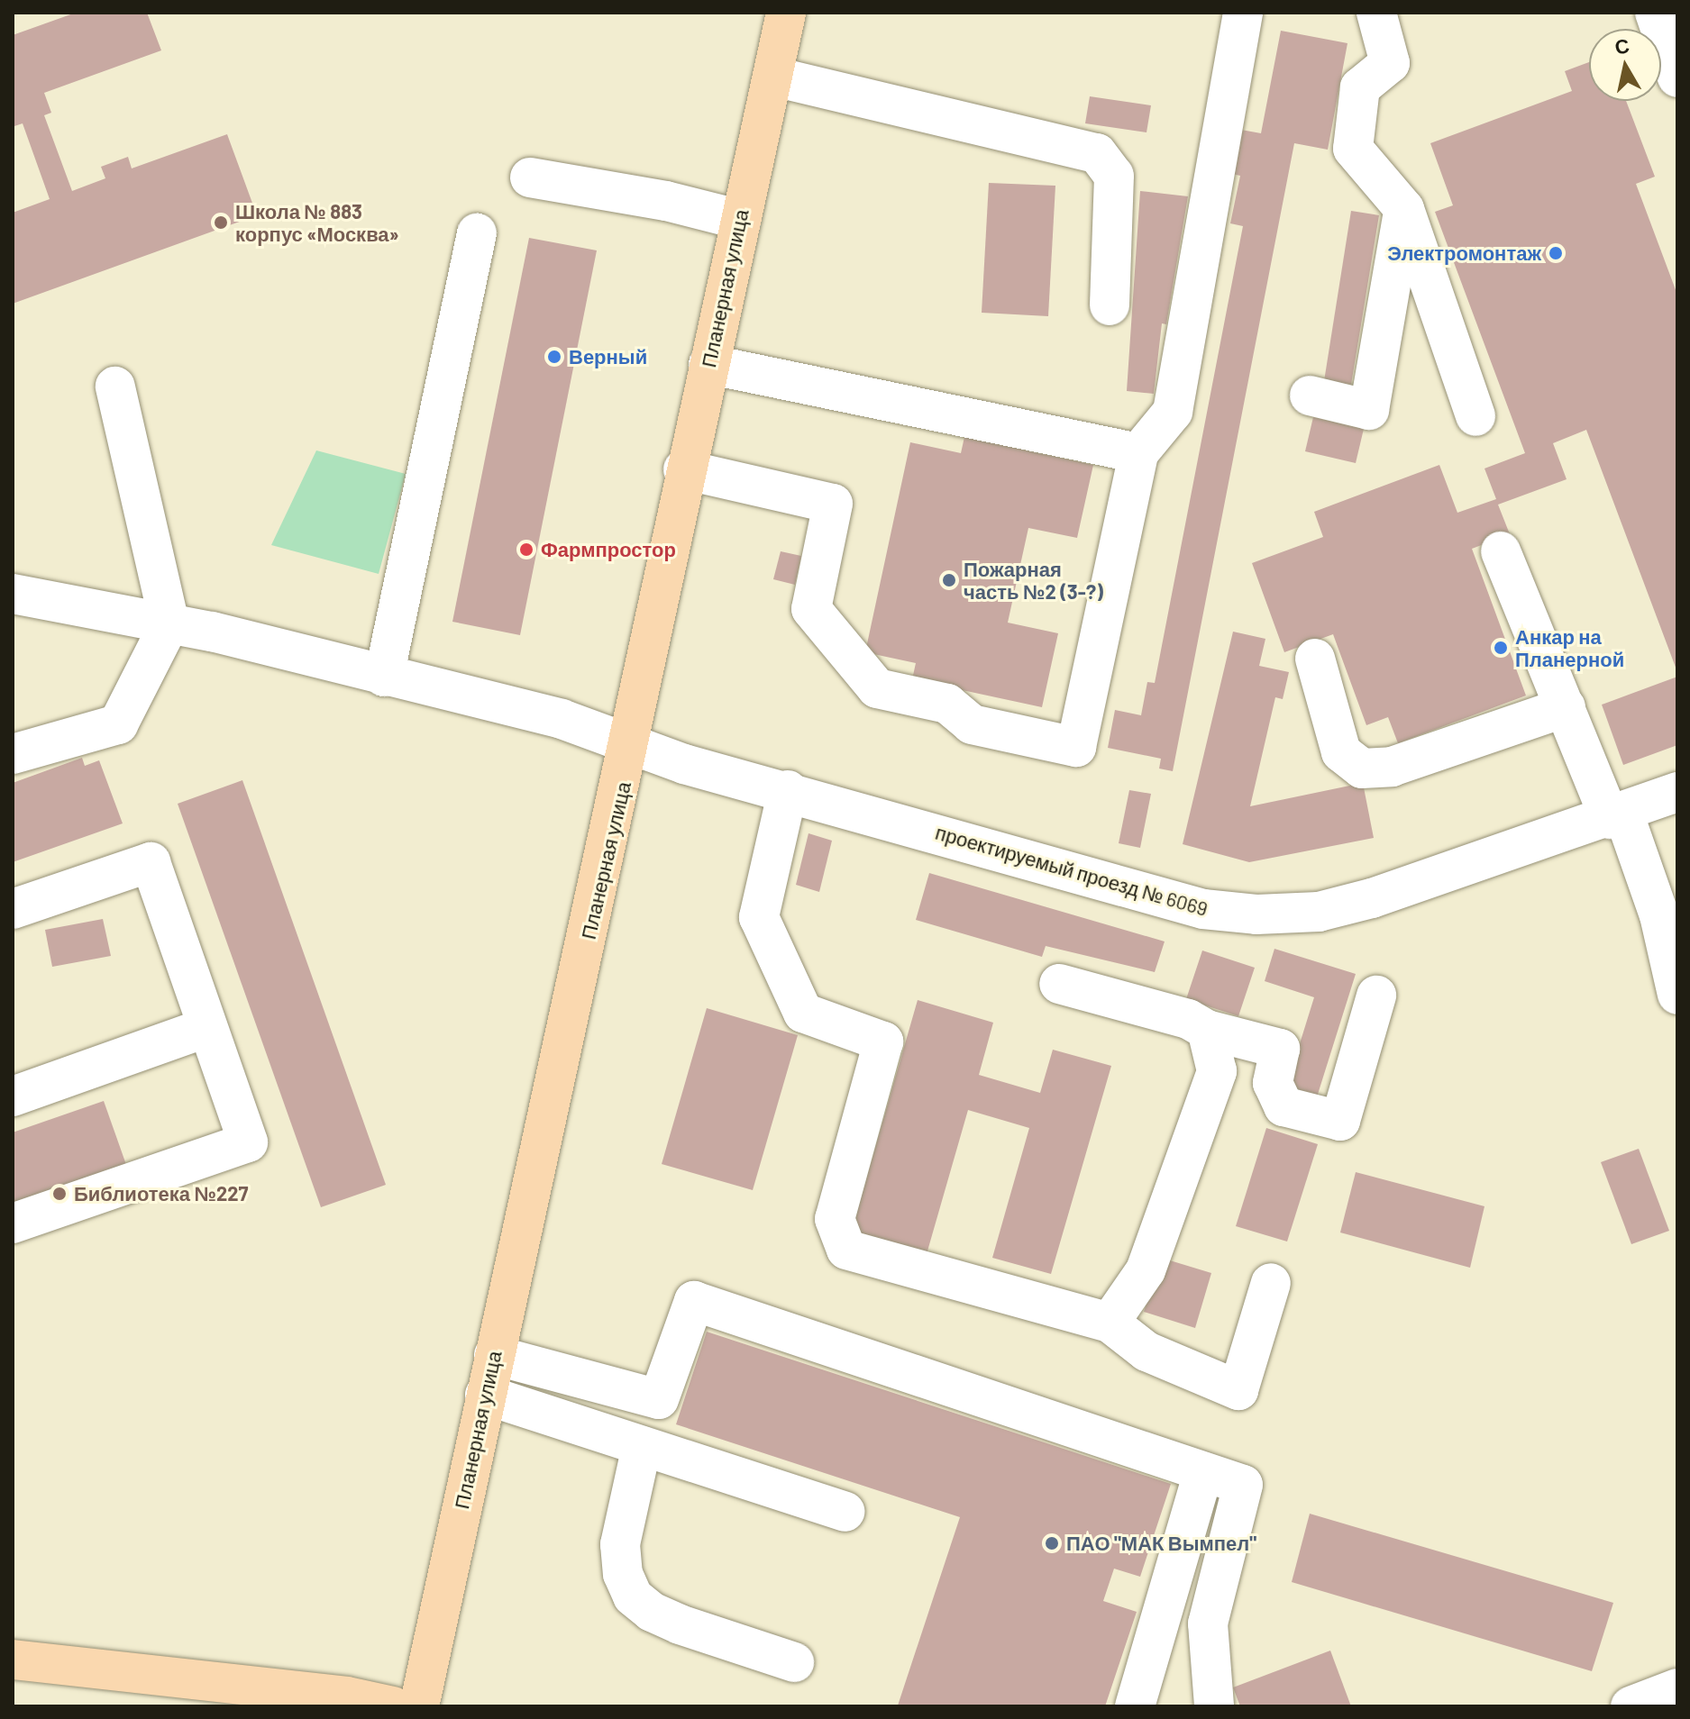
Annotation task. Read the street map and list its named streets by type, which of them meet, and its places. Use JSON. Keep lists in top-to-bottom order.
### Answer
{
  "streets": {
    "main road": ["Планерная улица"],
    "street": ["проектируемый проезд № 6069"]
  },
  "crossings": [
    ["Планерная улица", "проектируемый проезд № 6069"]
  ],
  "places": [
    "Школа № 883 корпус «Москва»",
    "Электромонтаж",
    "Верный",
    "Фармпростор",
    "Пожарная часть №2 (3-?)",
    "Анкар на Планерной",
    "Библиотека №227",
    "ПАО \"МАК Вымпел\""
  ],
  "north": "top"
}
